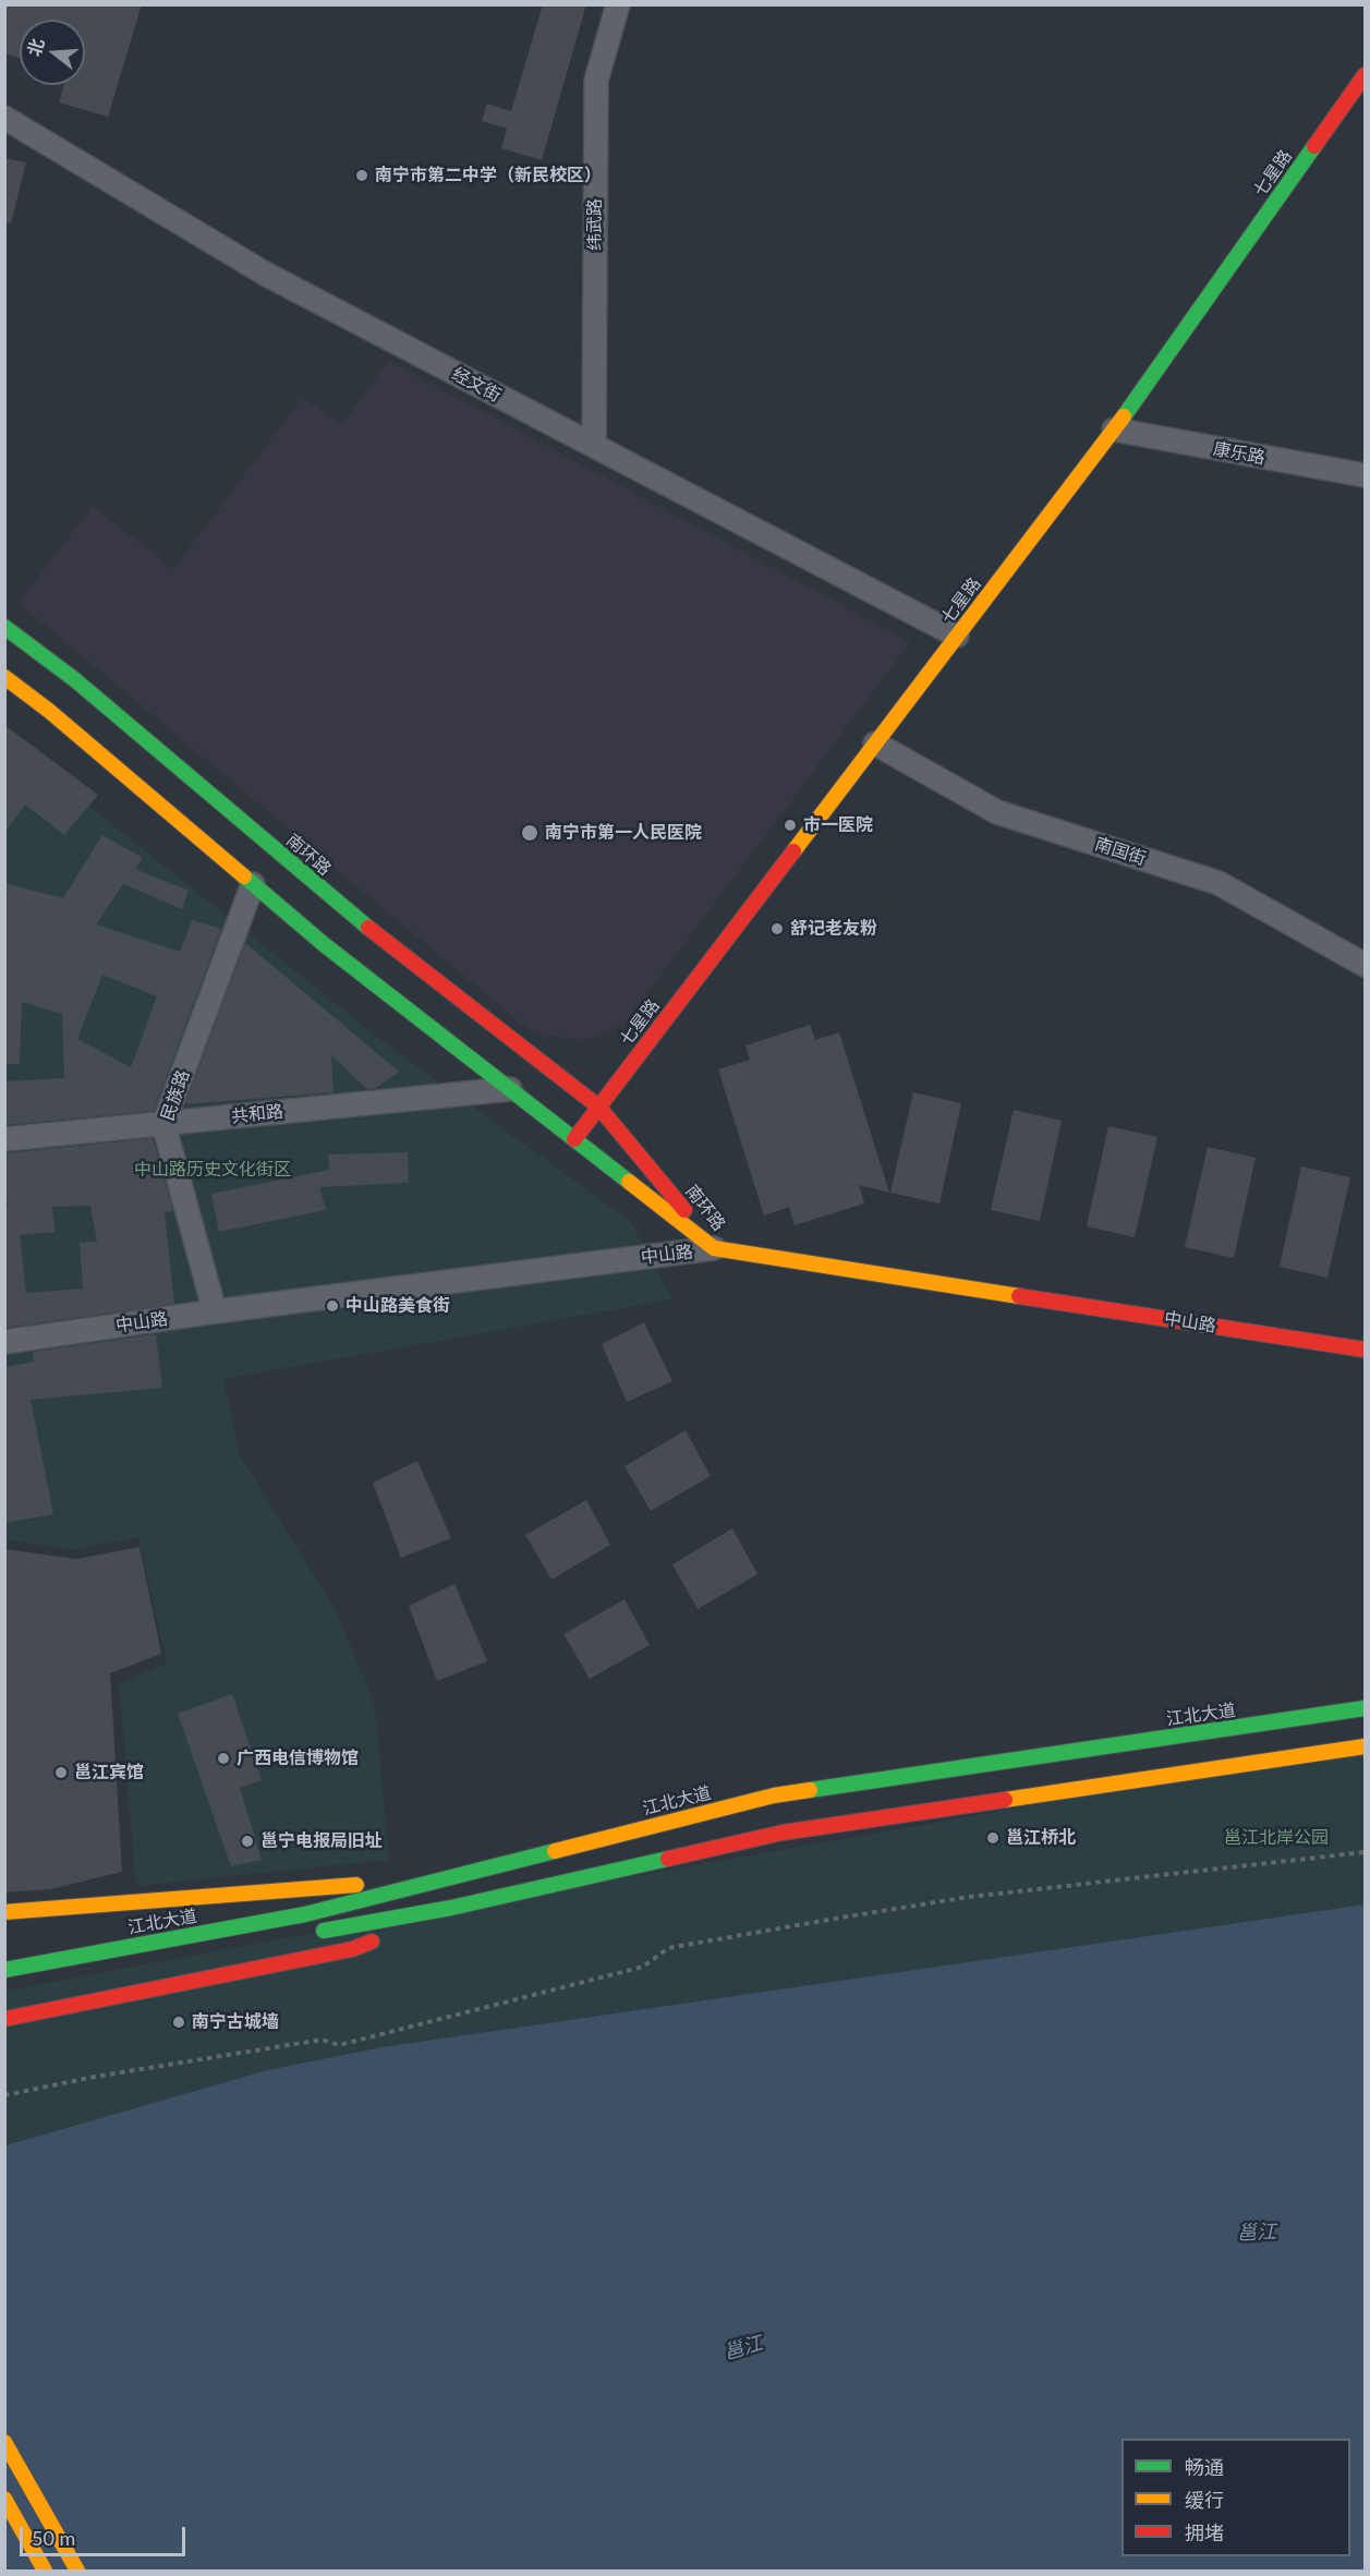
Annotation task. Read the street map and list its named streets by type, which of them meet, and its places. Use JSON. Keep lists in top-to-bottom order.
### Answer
{
  "streets": {
    "main road": [
      "七星路",
      "南环路",
      "中山路",
      "江北大道"
    ],
    "street": [
      "纬武路",
      "经文街",
      "康乐路",
      "南国街",
      "民族路",
      "共和路"
    ]
  },
  "crossings": [
    ["七星路", "经文街"],
    ["七星路", "康乐路"],
    ["七星路", "南国街"],
    ["七星路", "南环路"],
    ["纬武路", "经文街"],
    ["南环路", "民族路"],
    ["南环路", "共和路"],
    ["南环路", "中山路"],
    ["民族路", "共和路"],
    ["民族路", "中山路"]
  ],
  "water": ["邕江"],
  "parks": ["中山路历史文化街区", "邕江北岸公园"],
  "places": [
    "南宁市第二中学（新民校区）",
    "市一医院",
    "南宁市第一人民医院",
    "舒记老友粉",
    "中山路美食街",
    "广西电信博物馆",
    "邕江宾馆",
    "邕江桥北",
    "邕宁电报局旧址",
    "南宁古城墙"
  ],
  "legend": ["畅通", "缓行", "拥堵"],
  "scale_bar": "50 m",
  "north": "left"
}
